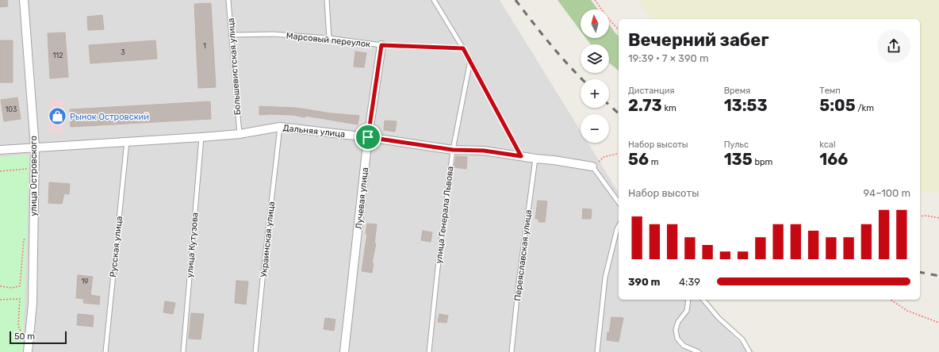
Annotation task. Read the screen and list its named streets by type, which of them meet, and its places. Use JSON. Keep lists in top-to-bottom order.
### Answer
{
  "streets": {
    "street": ["Дальняя улица", "улица Островского", "Лучевая улица"],
    "lane": [
      "Марсовый переулок",
      "Большевистская улица",
      "улица Генерала Львова",
      "Украинская улица",
      "улица Кутузова",
      "Русская улица",
      "Переяславская улица"
    ]
  },
  "crossings": [
    ["Марсовый переулок", "Большевистская улица"],
    ["Марсовый переулок", "Лучевая улица"],
    ["Большевистская улица", "Дальняя улица"],
    ["Дальняя улица", "улица Островского"],
    ["Дальняя улица", "Лучевая улица"],
    ["Дальняя улица", "улица Генерала Львова"],
    ["Дальняя улица", "Украинская улица"],
    ["Дальняя улица", "улица Кутузова"],
    ["Дальняя улица", "Русская улица"],
    ["Дальняя улица", "Переяславская улица"]
  ],
  "places": {
    "shop": ["Рынок Островский"]
  },
  "house_numbers": [
    "1",
    "3",
    "112",
    "103",
    "19"
  ],
  "scale_bar": "50 m",
  "north": "top",
  "page": {
    "map_buttons": ["+", "−"],
    "heading": ["Вечерний забег", "19:39 · 7 × 390 m"],
    "stats": [
      ["Дистанция", "2.73 km"],
      ["Время", "13:53"],
      ["Темп", "5:05 /km"],
      ["Набор высоты", "56 m"],
      ["Пульс", "135 bpm"],
      ["kcal", "166"]
    ],
    "chart": ["Набор высоты", "94–100 m"],
    "list": [
      {
        "name": "390 m",
        "note": "4:39"
      }
    ],
    "scale": "50 m"
  }
}
